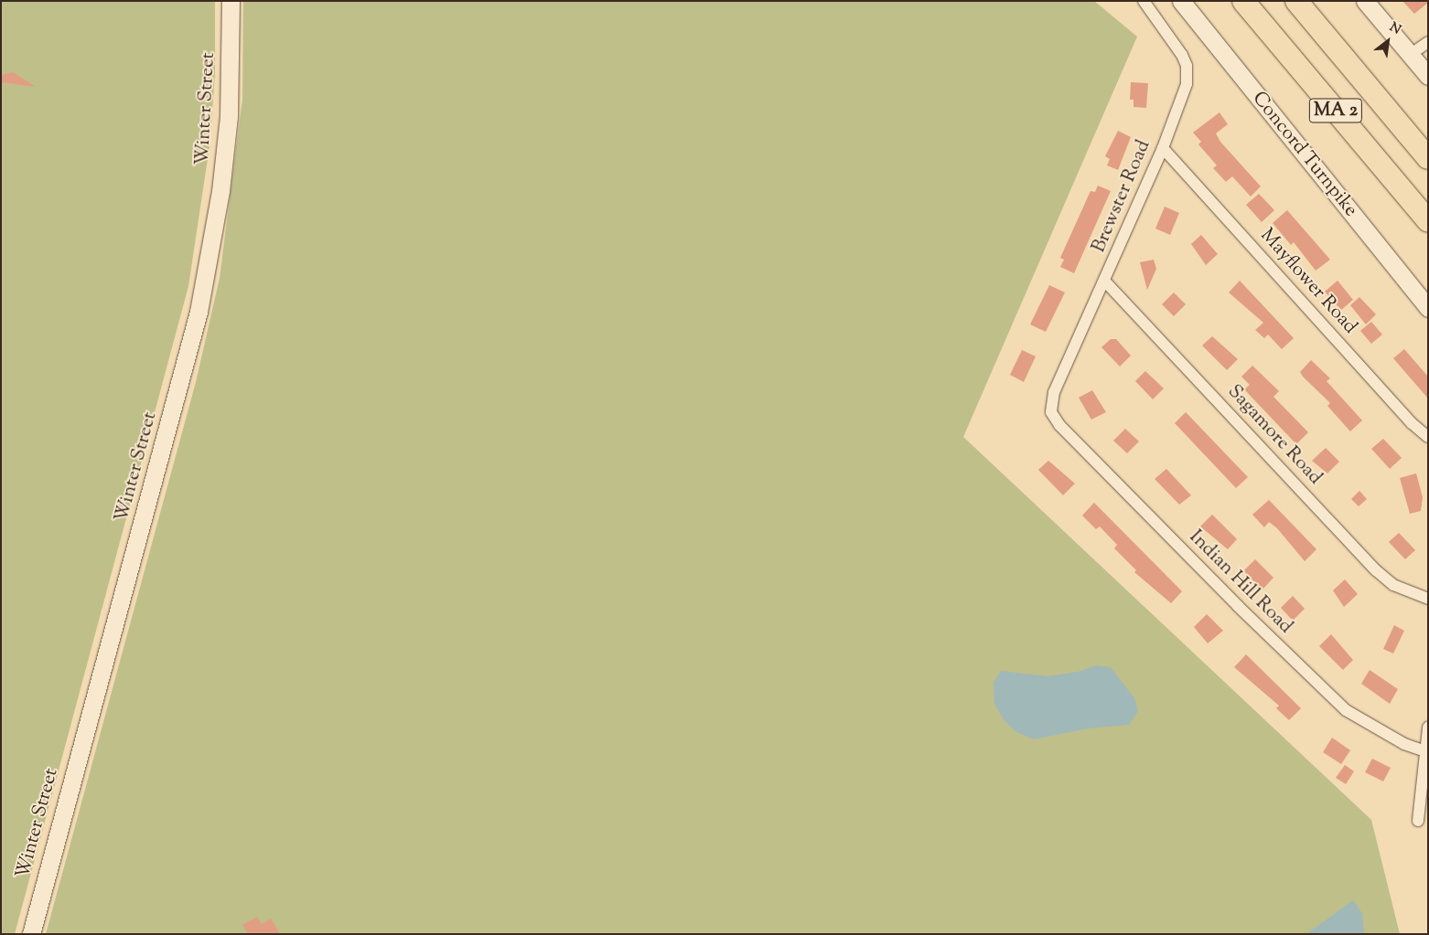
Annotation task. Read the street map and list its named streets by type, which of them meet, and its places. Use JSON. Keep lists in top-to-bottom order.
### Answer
{
  "streets": {
    "highway": ["MA 2"],
    "main road": ["Winter Street", "Concord Turnpike"],
    "street": [
      "Brewster Road",
      "Mayflower Road",
      "Sagamore Road",
      "Indian Hill Road"
    ]
  },
  "crossings": [
    ["Brewster Road", "Mayflower Road"],
    ["Brewster Road", "Sagamore Road"],
    ["Brewster Road", "Indian Hill Road"]
  ],
  "north": "top right"
}
